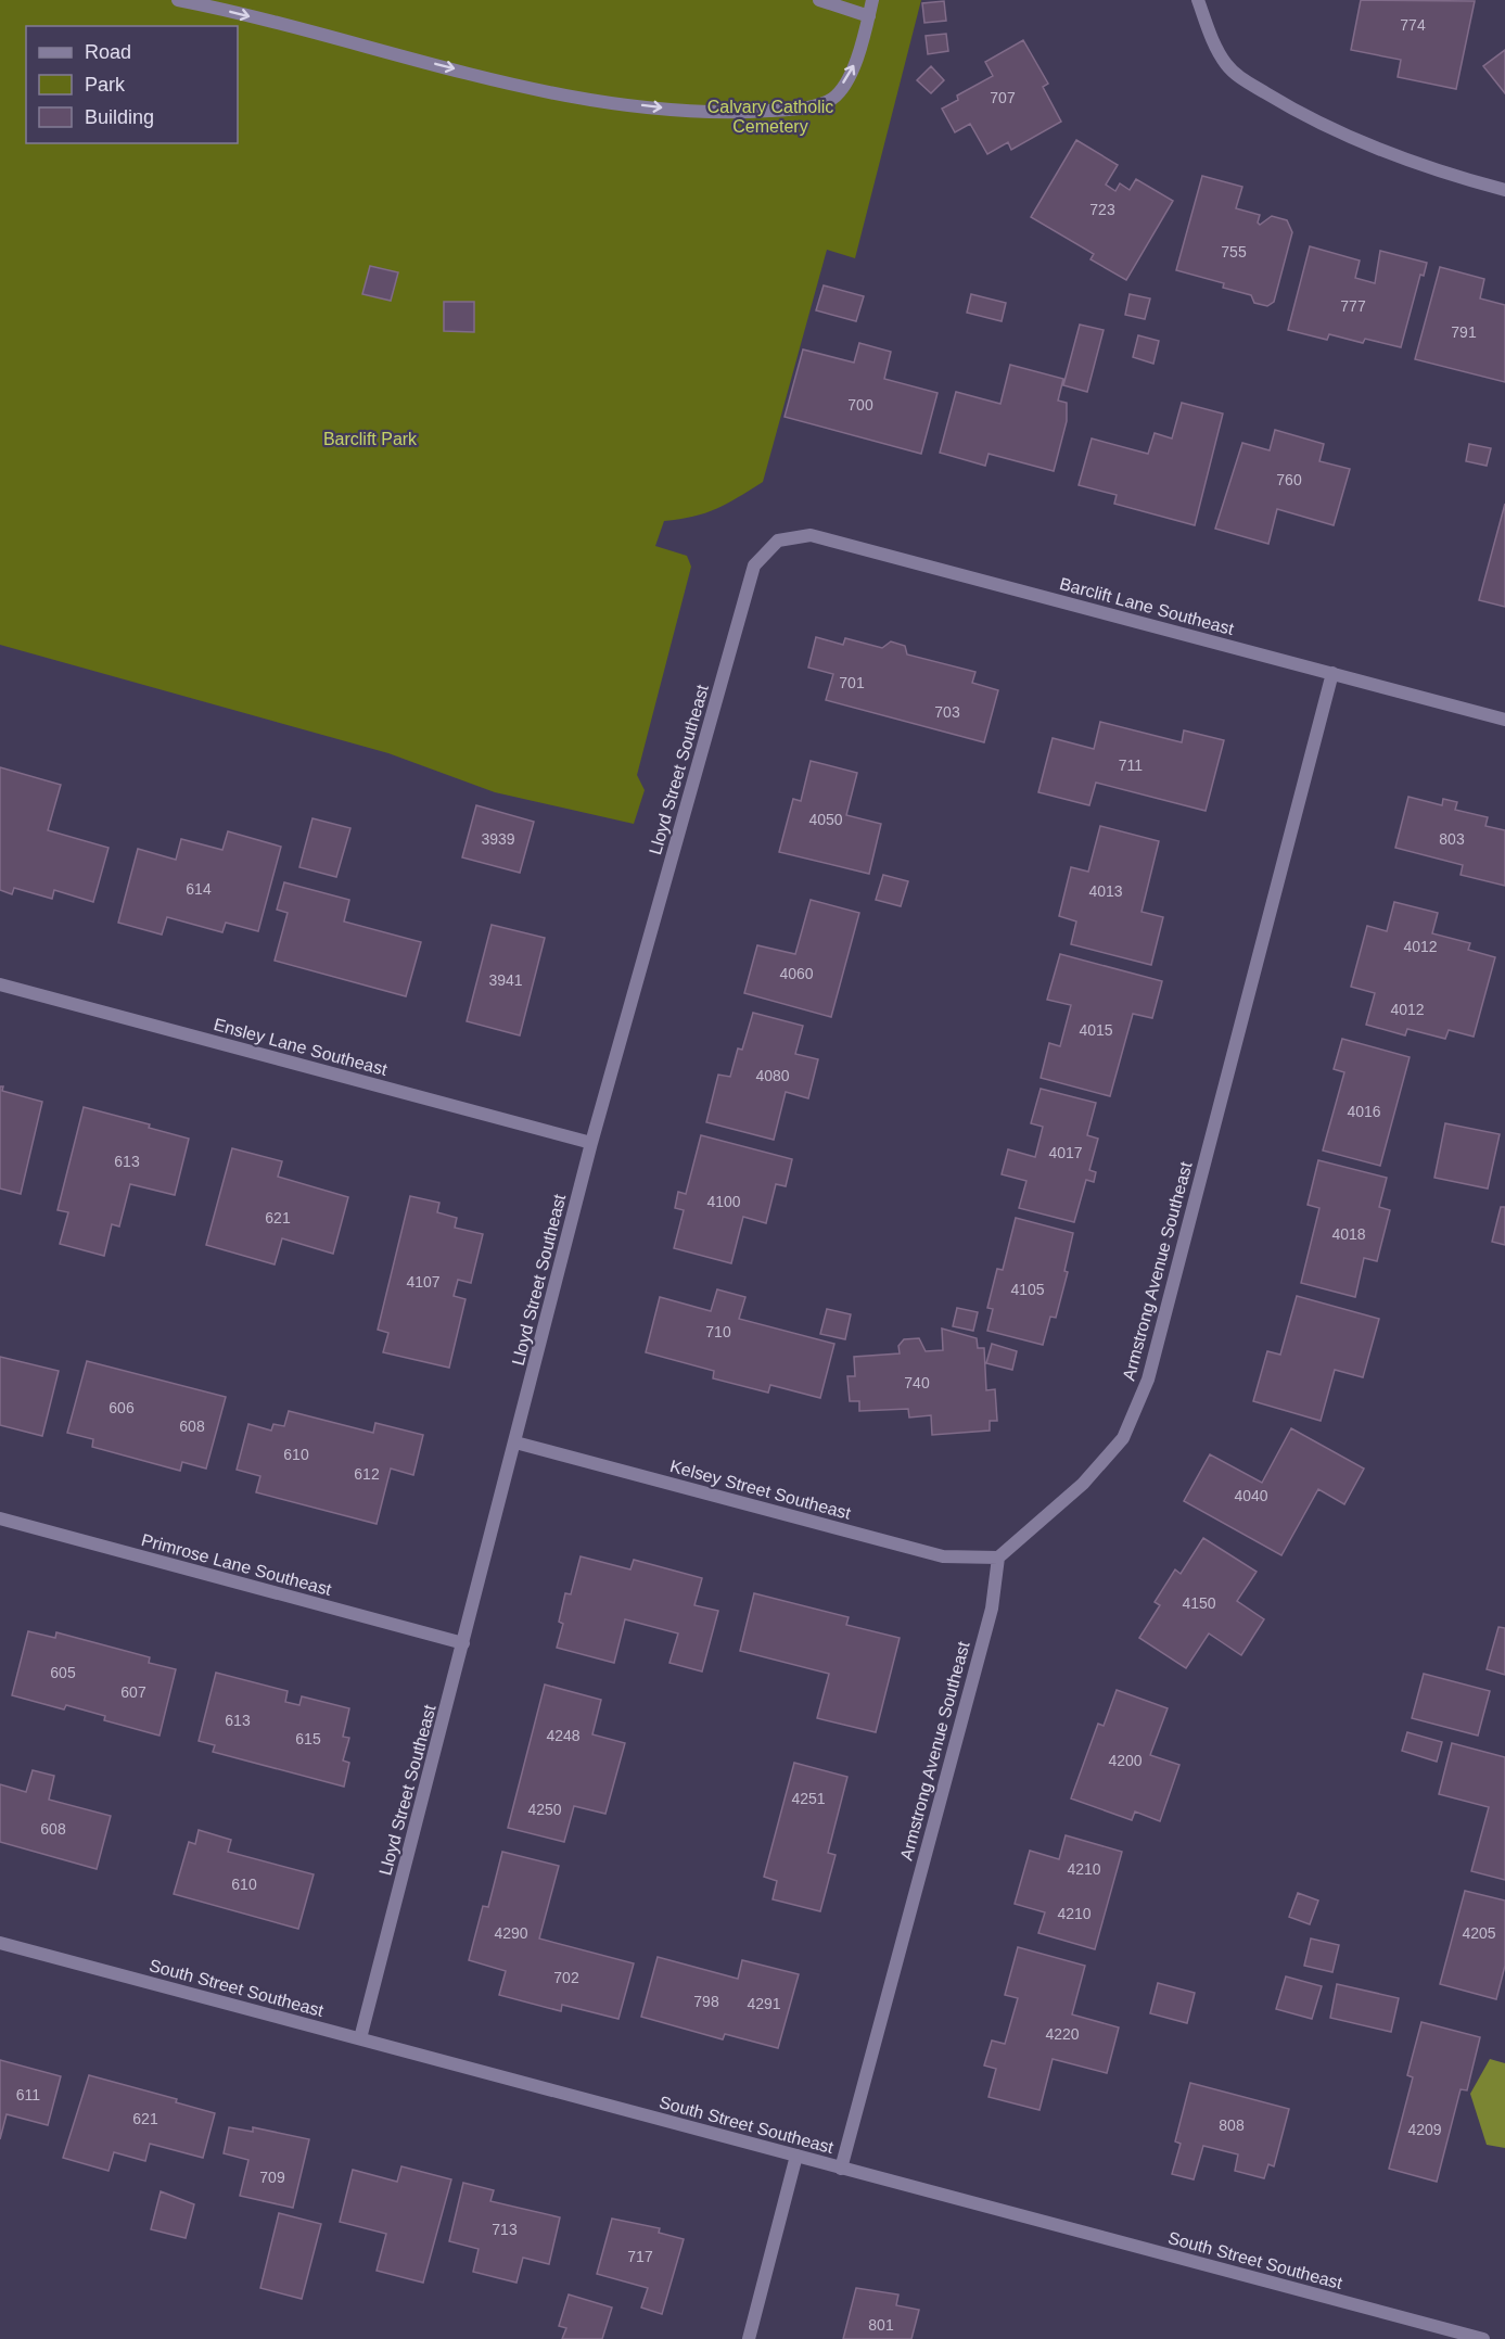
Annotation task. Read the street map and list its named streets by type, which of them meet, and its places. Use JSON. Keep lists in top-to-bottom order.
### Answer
{
  "streets": {
    "street": [
      "Barclift Lane Southeast",
      "Lloyd Street Southeast",
      "Ensley Lane Southeast",
      "Armstrong Avenue Southeast",
      "Kelsey Street Southeast",
      "Primrose Lane Southeast",
      "South Street Southeast"
    ]
  },
  "crossings": [
    ["Barclift Lane Southeast", "Lloyd Street Southeast"],
    ["Barclift Lane Southeast", "Armstrong Avenue Southeast"],
    ["Lloyd Street Southeast", "Ensley Lane Southeast"],
    ["Lloyd Street Southeast", "Kelsey Street Southeast"],
    ["Lloyd Street Southeast", "Primrose Lane Southeast"],
    ["Lloyd Street Southeast", "South Street Southeast"],
    ["Armstrong Avenue Southeast", "Kelsey Street Southeast"],
    ["Armstrong Avenue Southeast", "South Street Southeast"]
  ],
  "parks": ["Calvary Catholic Cemetery", "Barclift Park"],
  "house_numbers": [
    "774",
    "707",
    "723",
    "755",
    "777",
    "791",
    "700",
    "760",
    "701",
    "703",
    "711",
    "4050",
    "3939",
    "803",
    "614",
    "4013",
    "4012",
    "4060",
    "3941",
    "4012",
    "4015",
    "4080",
    "4016",
    "4017",
    "613",
    "4100",
    "621",
    "4018",
    "4107",
    "4105",
    "710",
    "740",
    "606",
    "608",
    "610",
    "612",
    "4040",
    "4150",
    "605",
    "607",
    "613",
    "4248",
    "615",
    "4200",
    "4251",
    "4250",
    "608",
    "4210",
    "610",
    "4210",
    "4290",
    "4205",
    "702",
    "798",
    "4291",
    "4220",
    "611",
    "621",
    "808",
    "4209",
    "709",
    "713",
    "717",
    "801"
  ],
  "legend": ["Road", "Park", "Building"]
}
